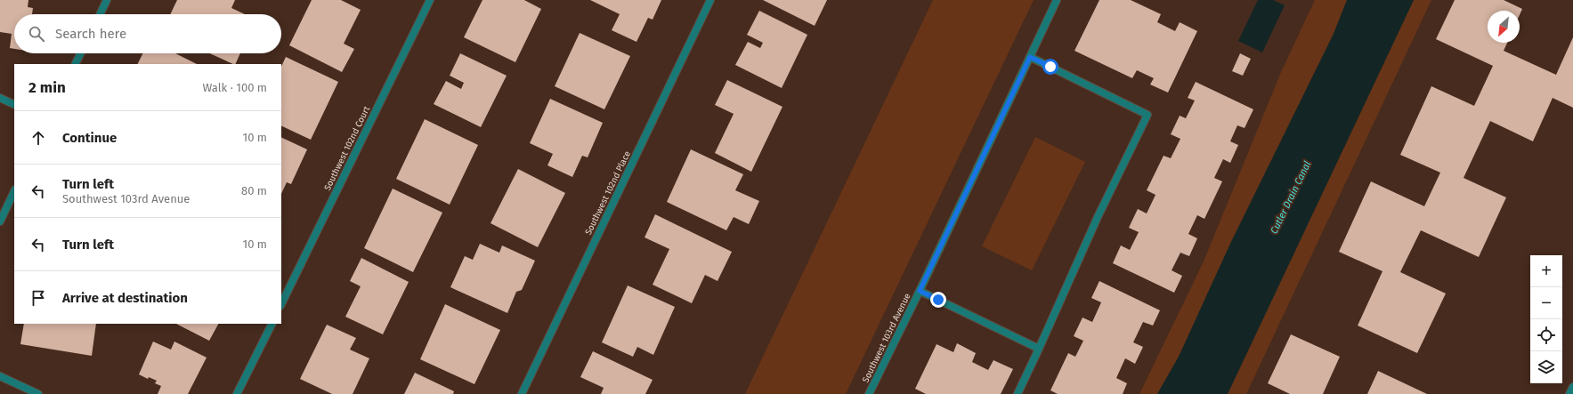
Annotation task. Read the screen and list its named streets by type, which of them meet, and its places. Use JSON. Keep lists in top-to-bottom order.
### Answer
{
  "streets": {
    "street": ["Southwest 102nd Court", "Southwest 102nd Place", "Southwest 103rd Avenue"]
  },
  "water": ["Cutler Drain Canal"],
  "north": "bottom left",
  "page": {
    "search": "Search here",
    "heading": ["2 min", "Walk · 100 m"],
    "list": [
      ["Continue", "10 m"],
      ["Turn left", "Southwest 103rd Avenue", "80 m"],
      ["Turn left", "10 m"],
      "Arrive at destination"
    ],
    "map_buttons": ["+", "−"]
  }
}
